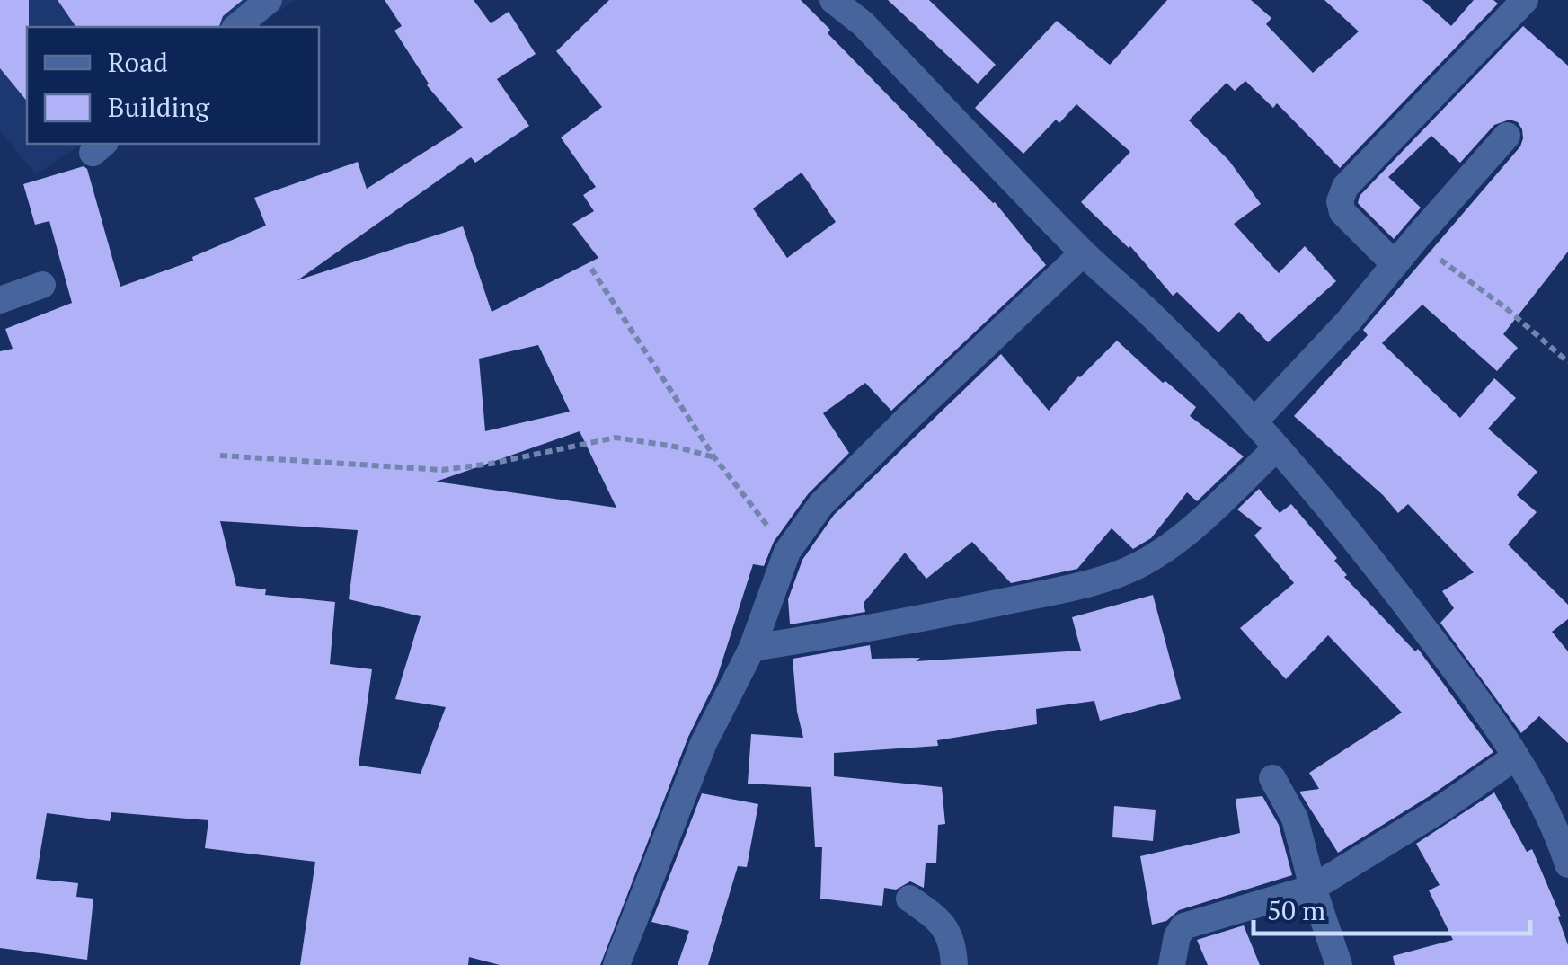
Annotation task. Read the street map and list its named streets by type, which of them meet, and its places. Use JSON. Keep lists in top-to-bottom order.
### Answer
{
  "legend": ["Road", "Building"],
  "scale_bar": "50 m"
}
